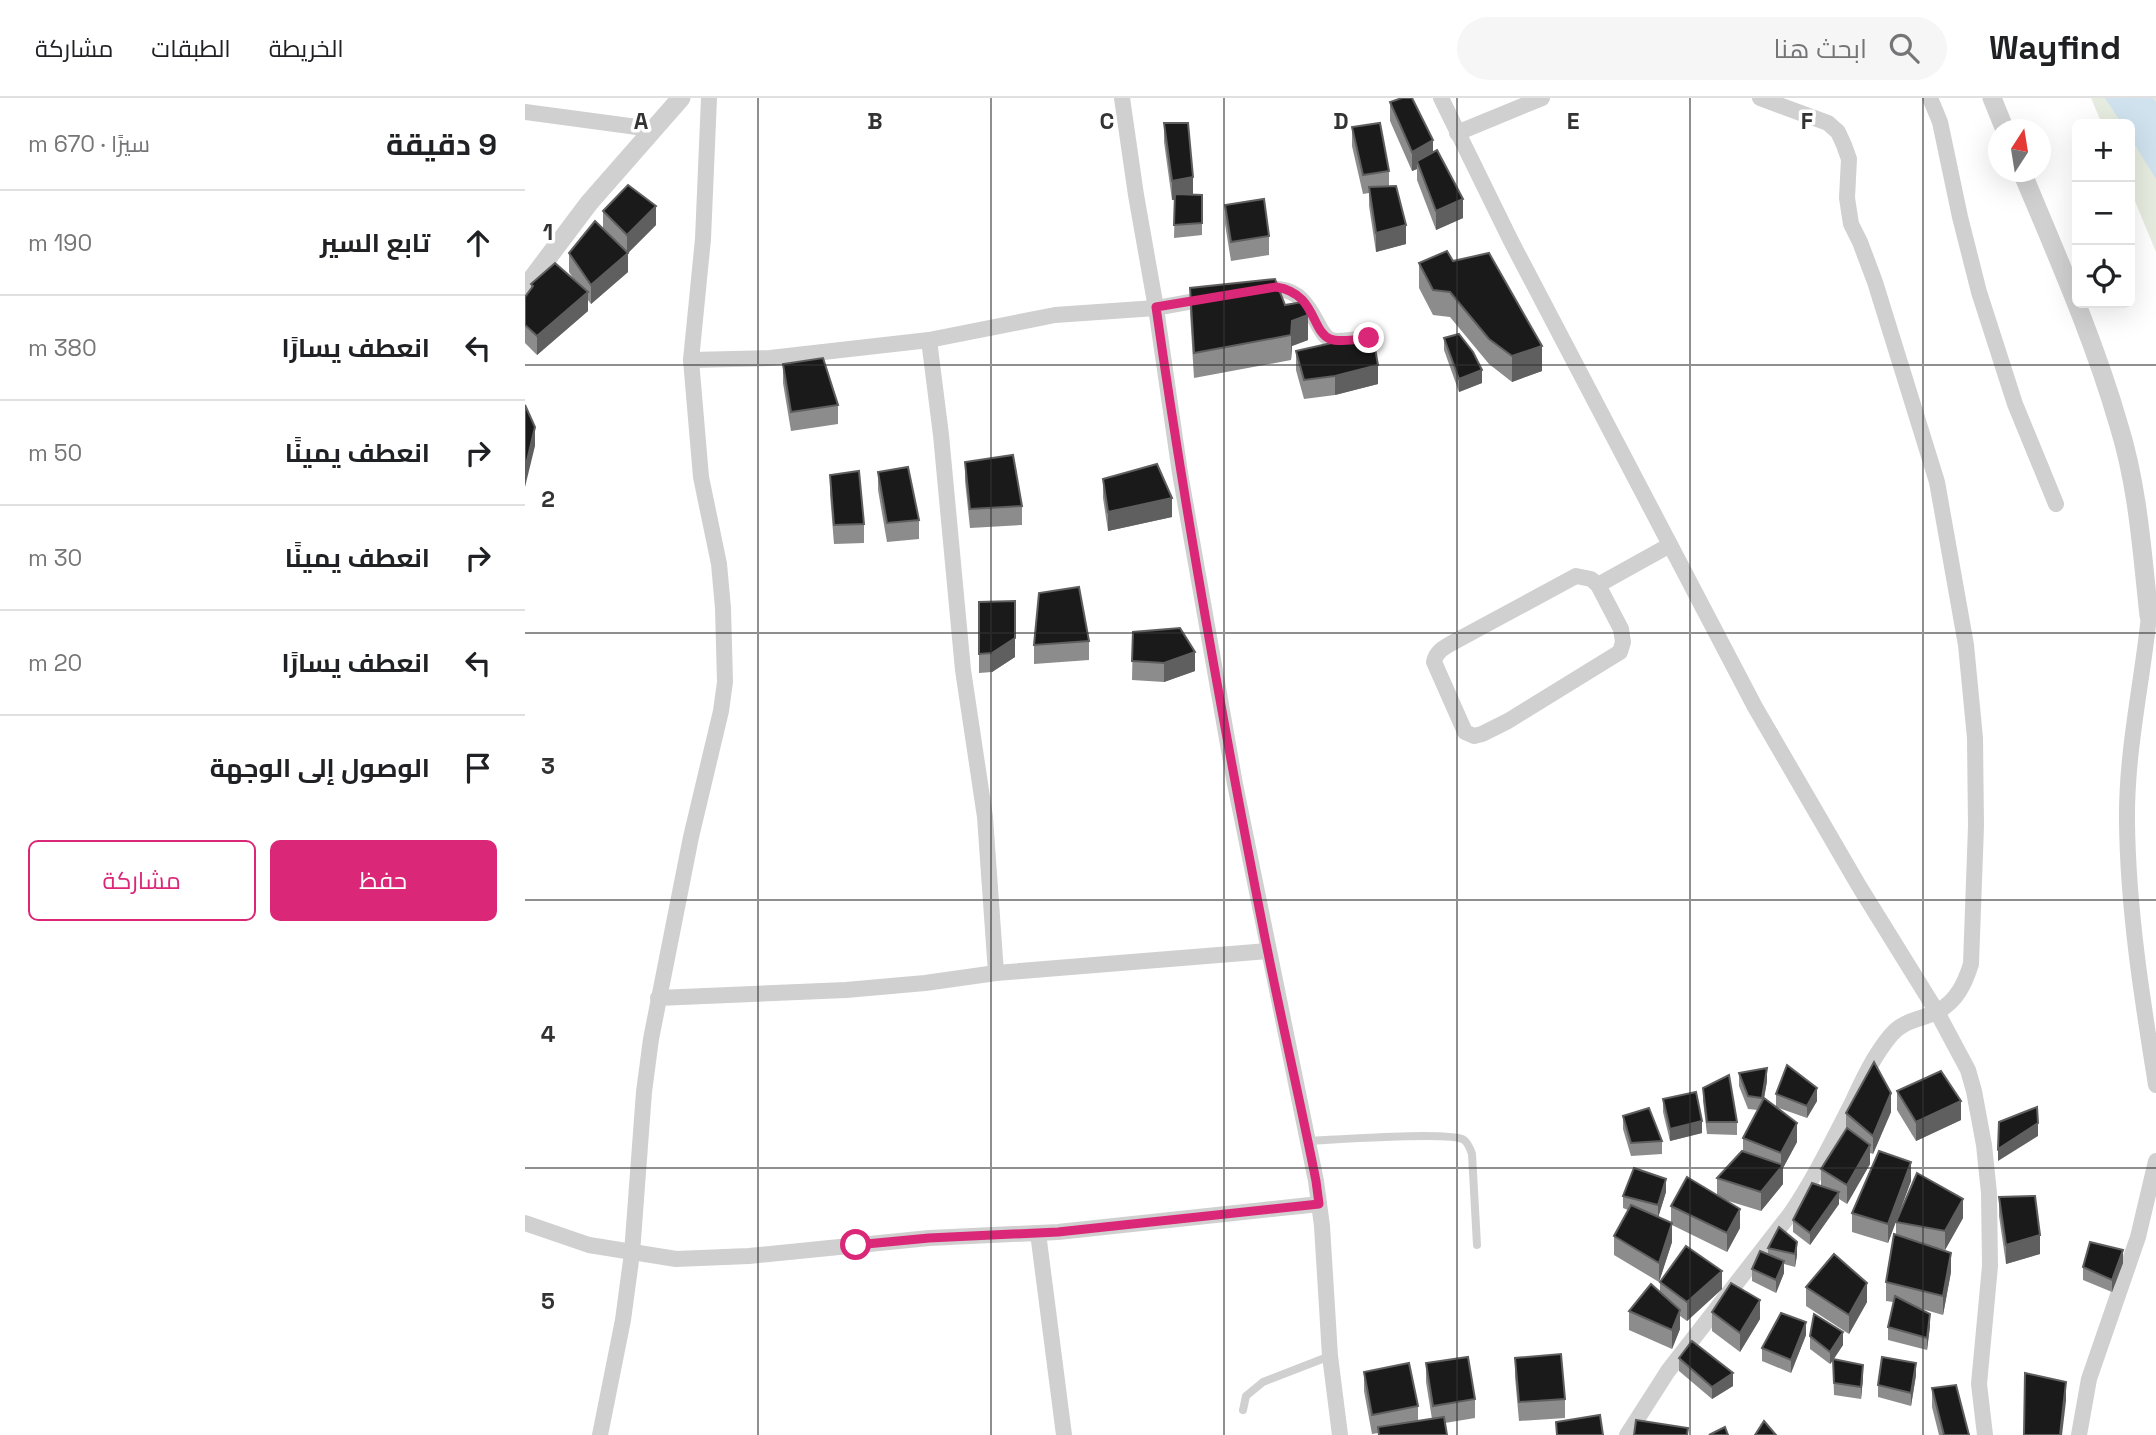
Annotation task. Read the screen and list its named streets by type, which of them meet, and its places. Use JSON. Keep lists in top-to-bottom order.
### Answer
{
  "north": "top",
  "page": {
    "header": "Wayfind",
    "search": "ابحث هنا",
    "nav": ["الخريطة", "الطبقات", "مشاركة"],
    "heading": ["9 دقيقة", "سيرًا · 670 m"],
    "map_buttons": ["+", "−"],
    "list": [
      ["تابع السير", "190 m"],
      ["انعطف يسارًا", "380 m"],
      ["انعطف يمينًا", "50 m"],
      ["انعطف يمينًا", "30 m"],
      ["انعطف يسارًا", "20 m"],
      "الوصول إلى الوجهة"
    ],
    "buttons": ["حفظ", "مشاركة"]
  },
  "grid": {
    "columns": [
      "A",
      "B",
      "C",
      "D",
      "E",
      "F"
    ],
    "rows": [
      "1",
      "2",
      "3",
      "4",
      "5"
    ]
  }
}
